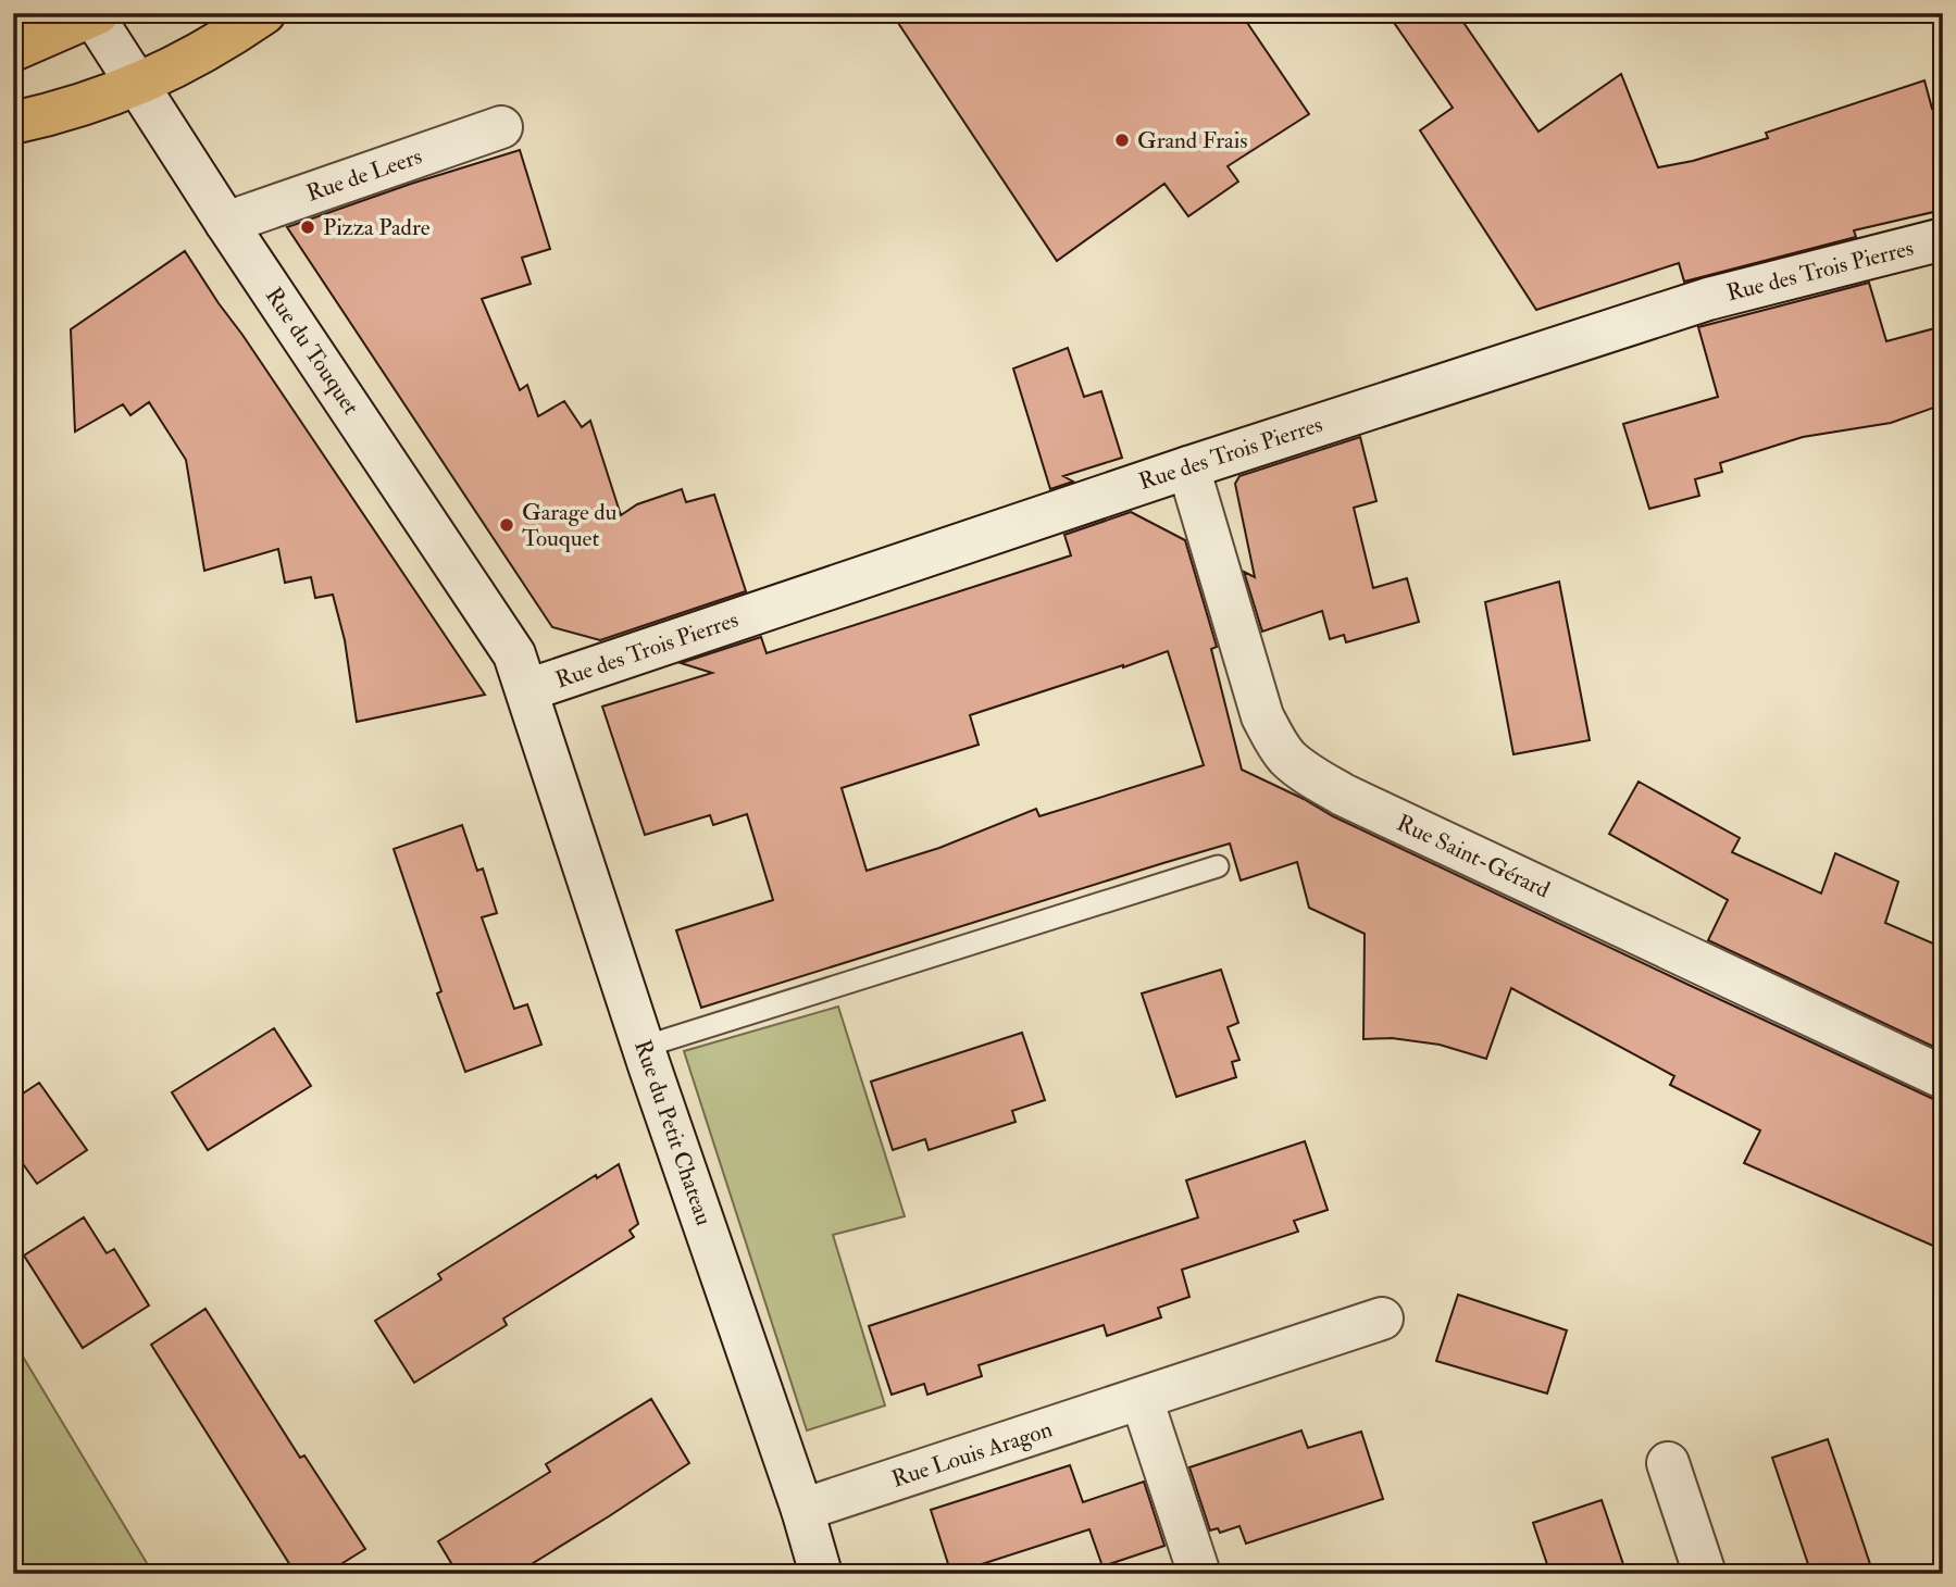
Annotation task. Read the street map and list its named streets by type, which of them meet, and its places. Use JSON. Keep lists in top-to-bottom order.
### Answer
{
  "streets": {
    "street": [
      "Rue de Leers",
      "Rue des Trois Pierres",
      "Rue du Touquet",
      "Rue Saint-Gérard",
      "Rue du Petit Chateau",
      "Rue Louis Aragon"
    ]
  },
  "crossings": [
    ["Rue de Leers", "Rue du Touquet"],
    ["Rue des Trois Pierres", "Rue du Touquet"],
    ["Rue des Trois Pierres", "Rue Saint-Gérard"],
    ["Rue des Trois Pierres", "Rue du Petit Chateau"],
    ["Rue du Touquet", "Rue du Petit Chateau"],
    ["Rue du Petit Chateau", "Rue Louis Aragon"]
  ],
  "places": ["Grand Frais", "Pizza Padre", "Garage du Touquet"]
}
